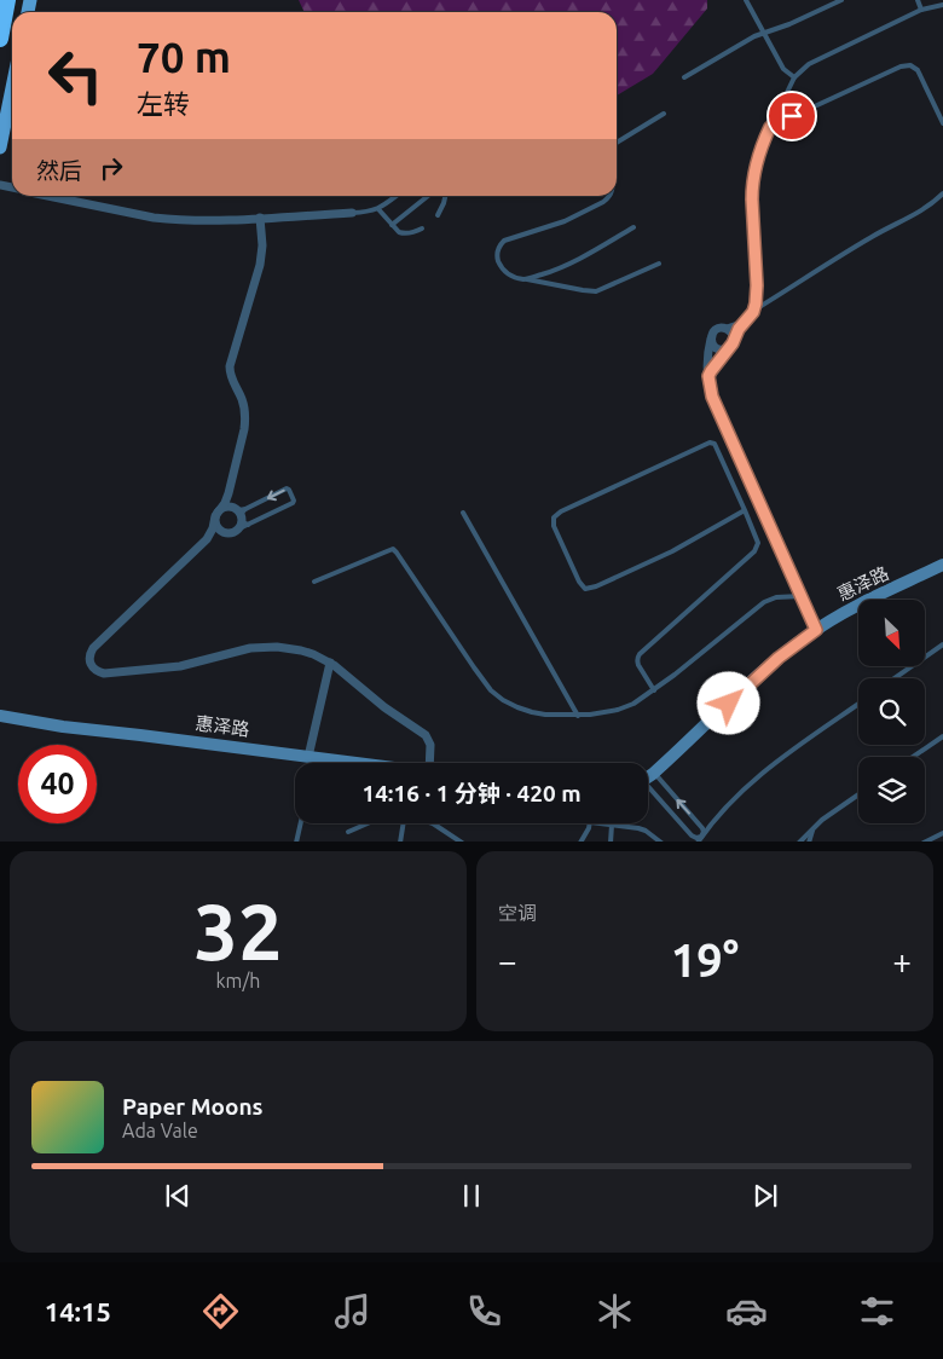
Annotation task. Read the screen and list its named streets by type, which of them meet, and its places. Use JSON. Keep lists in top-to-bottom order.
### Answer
{
  "streets": {
    "street": ["惠泽路"]
  },
  "north": "bottom right",
  "page": {
    "turn": ["70 m", "左转"],
    "then": "然后",
    "limit": "40",
    "trip": "14:16 · 1 分钟 · 420 m",
    "tile": [
      ["32", "km/h"],
      "空调"
    ],
    "heat": ["−", "19°", "+"],
    "song": ["Paper Moons", "Ada Vale"],
    "tabs": "14:15"
  }
}
